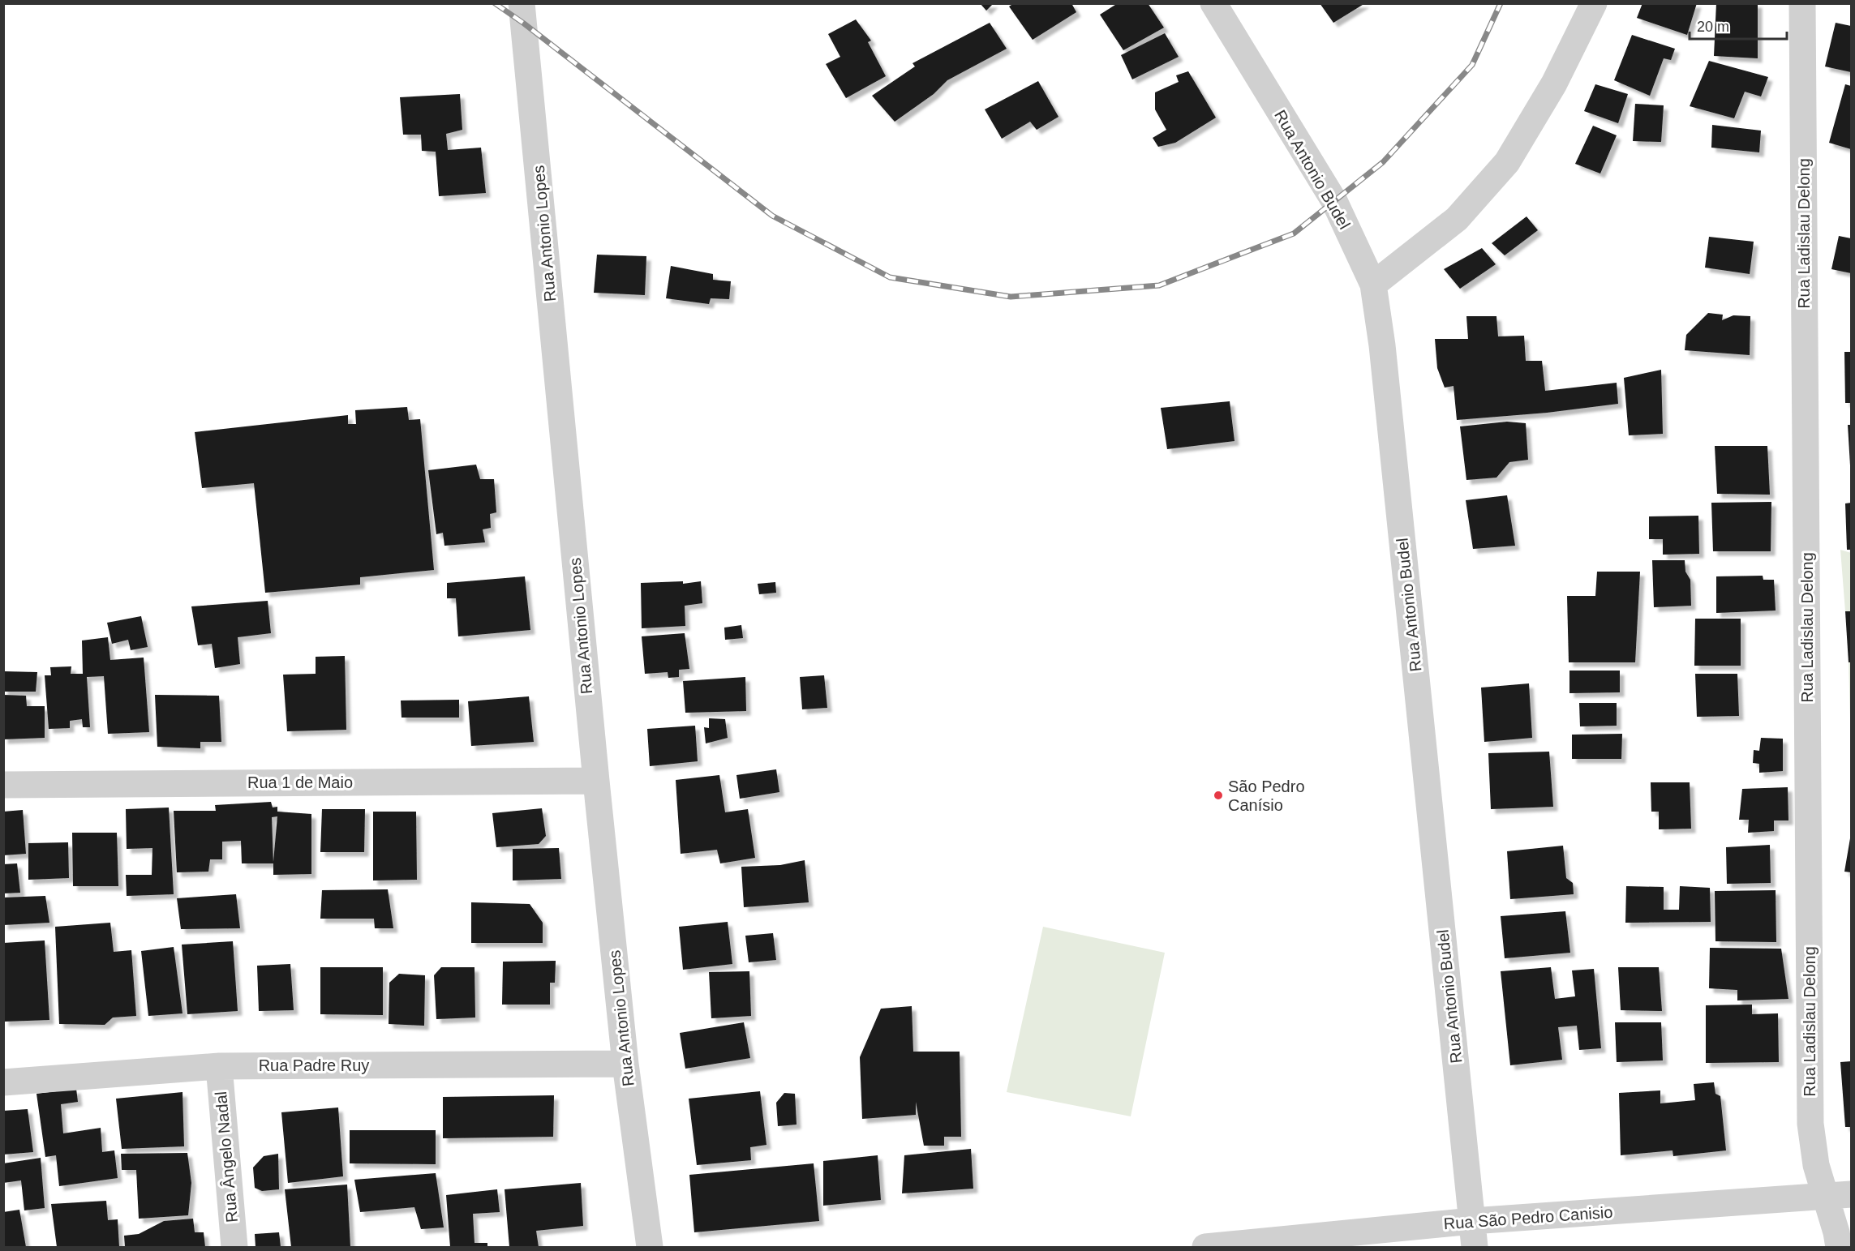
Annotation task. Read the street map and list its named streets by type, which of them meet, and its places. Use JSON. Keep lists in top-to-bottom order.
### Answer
{
  "streets": {
    "street": [
      "Rua Antonio Budel",
      "Rua Antonio Lopes",
      "Rua Ladislau Delong",
      "Rua 1 de Maio",
      "Rua Padre Ruy",
      "Rua Ângelo Nadal",
      "Rua São Pedro Canisio"
    ]
  },
  "crossings": [
    ["Rua Antonio Budel", "Rua São Pedro Canisio"],
    ["Rua Antonio Lopes", "Rua 1 de Maio"],
    ["Rua Antonio Lopes", "Rua Padre Ruy"],
    ["Rua Ladislau Delong", "Rua São Pedro Canisio"],
    ["Rua Padre Ruy", "Rua Ângelo Nadal"]
  ],
  "places": ["São Pedro Canísio"],
  "scale_bar": "20 m"
}
